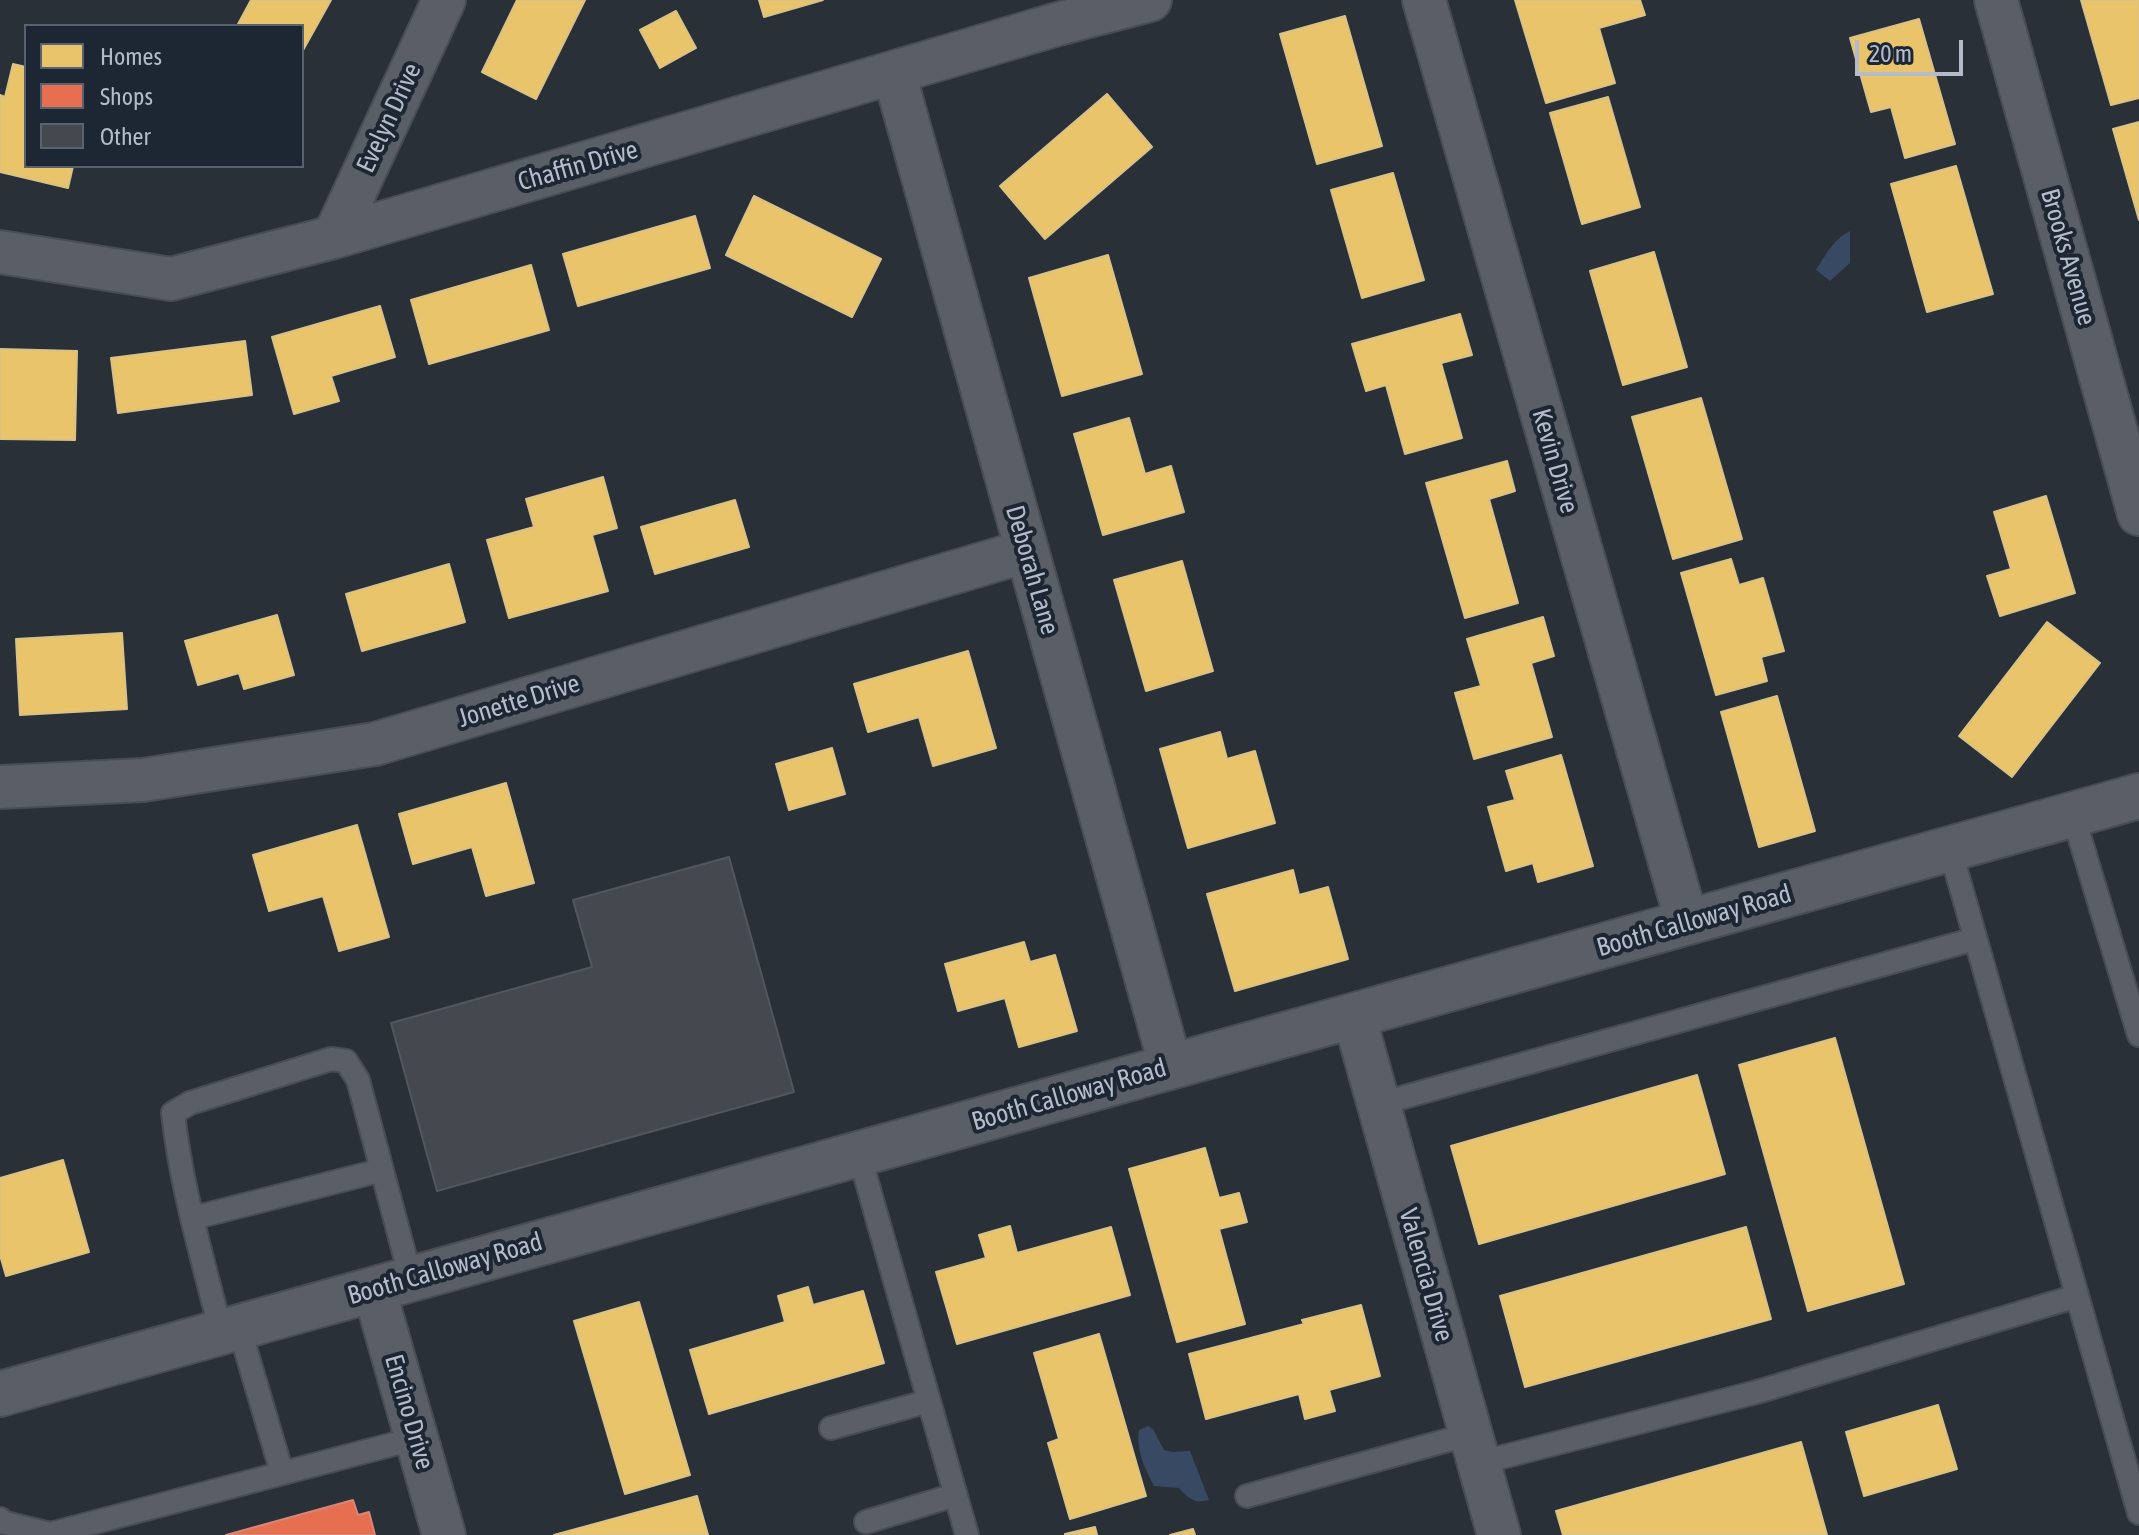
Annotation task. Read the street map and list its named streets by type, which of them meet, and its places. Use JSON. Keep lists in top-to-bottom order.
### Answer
{
  "streets": {
    "street": [
      "Evelyn Drive",
      "Chaffin Drive",
      "Brooks Avenue",
      "Kevin Drive",
      "Deborah Lane",
      "Jonette Drive",
      "Booth Calloway Road",
      "Valencia Drive",
      "Encino Drive"
    ]
  },
  "crossings": [
    ["Evelyn Drive", "Chaffin Drive"],
    ["Chaffin Drive", "Deborah Lane"],
    ["Kevin Drive", "Booth Calloway Road"],
    ["Deborah Lane", "Jonette Drive"],
    ["Deborah Lane", "Booth Calloway Road"],
    ["Booth Calloway Road", "Valencia Drive"],
    ["Booth Calloway Road", "Encino Drive"]
  ],
  "legend": ["Homes", "Shops", "Other"],
  "scale_bar": "20 m"
}
